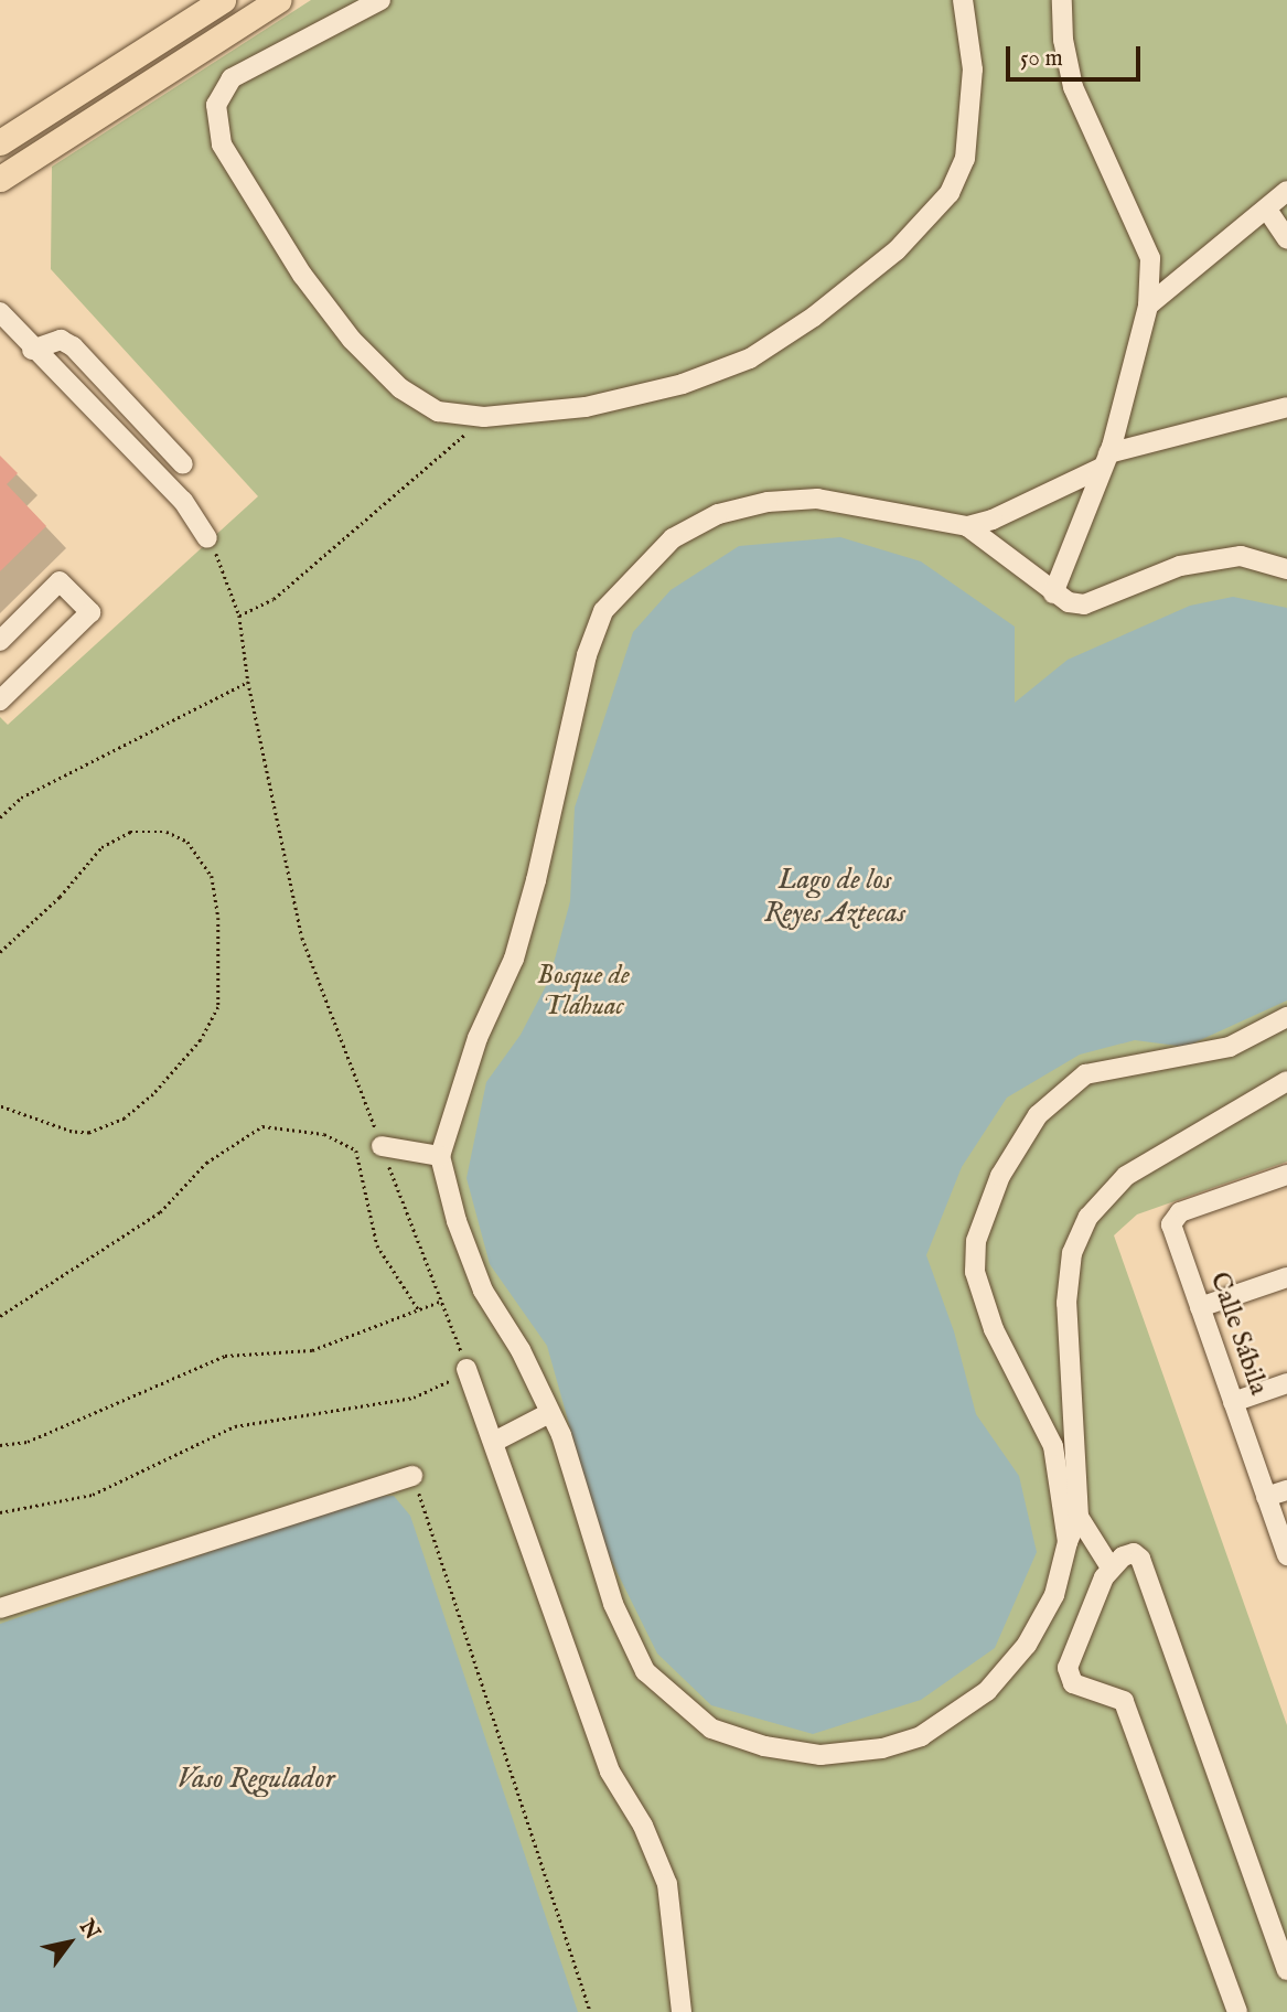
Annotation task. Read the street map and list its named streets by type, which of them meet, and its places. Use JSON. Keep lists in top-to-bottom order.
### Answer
{
  "streets": {
    "street": ["Calle Sábila"]
  },
  "water": ["Lago de los Reyes Aztecas", "Vaso Regulador"],
  "parks": ["Bosque de Tláhuac"],
  "scale_bar": "50 m",
  "north": "top right"
}
